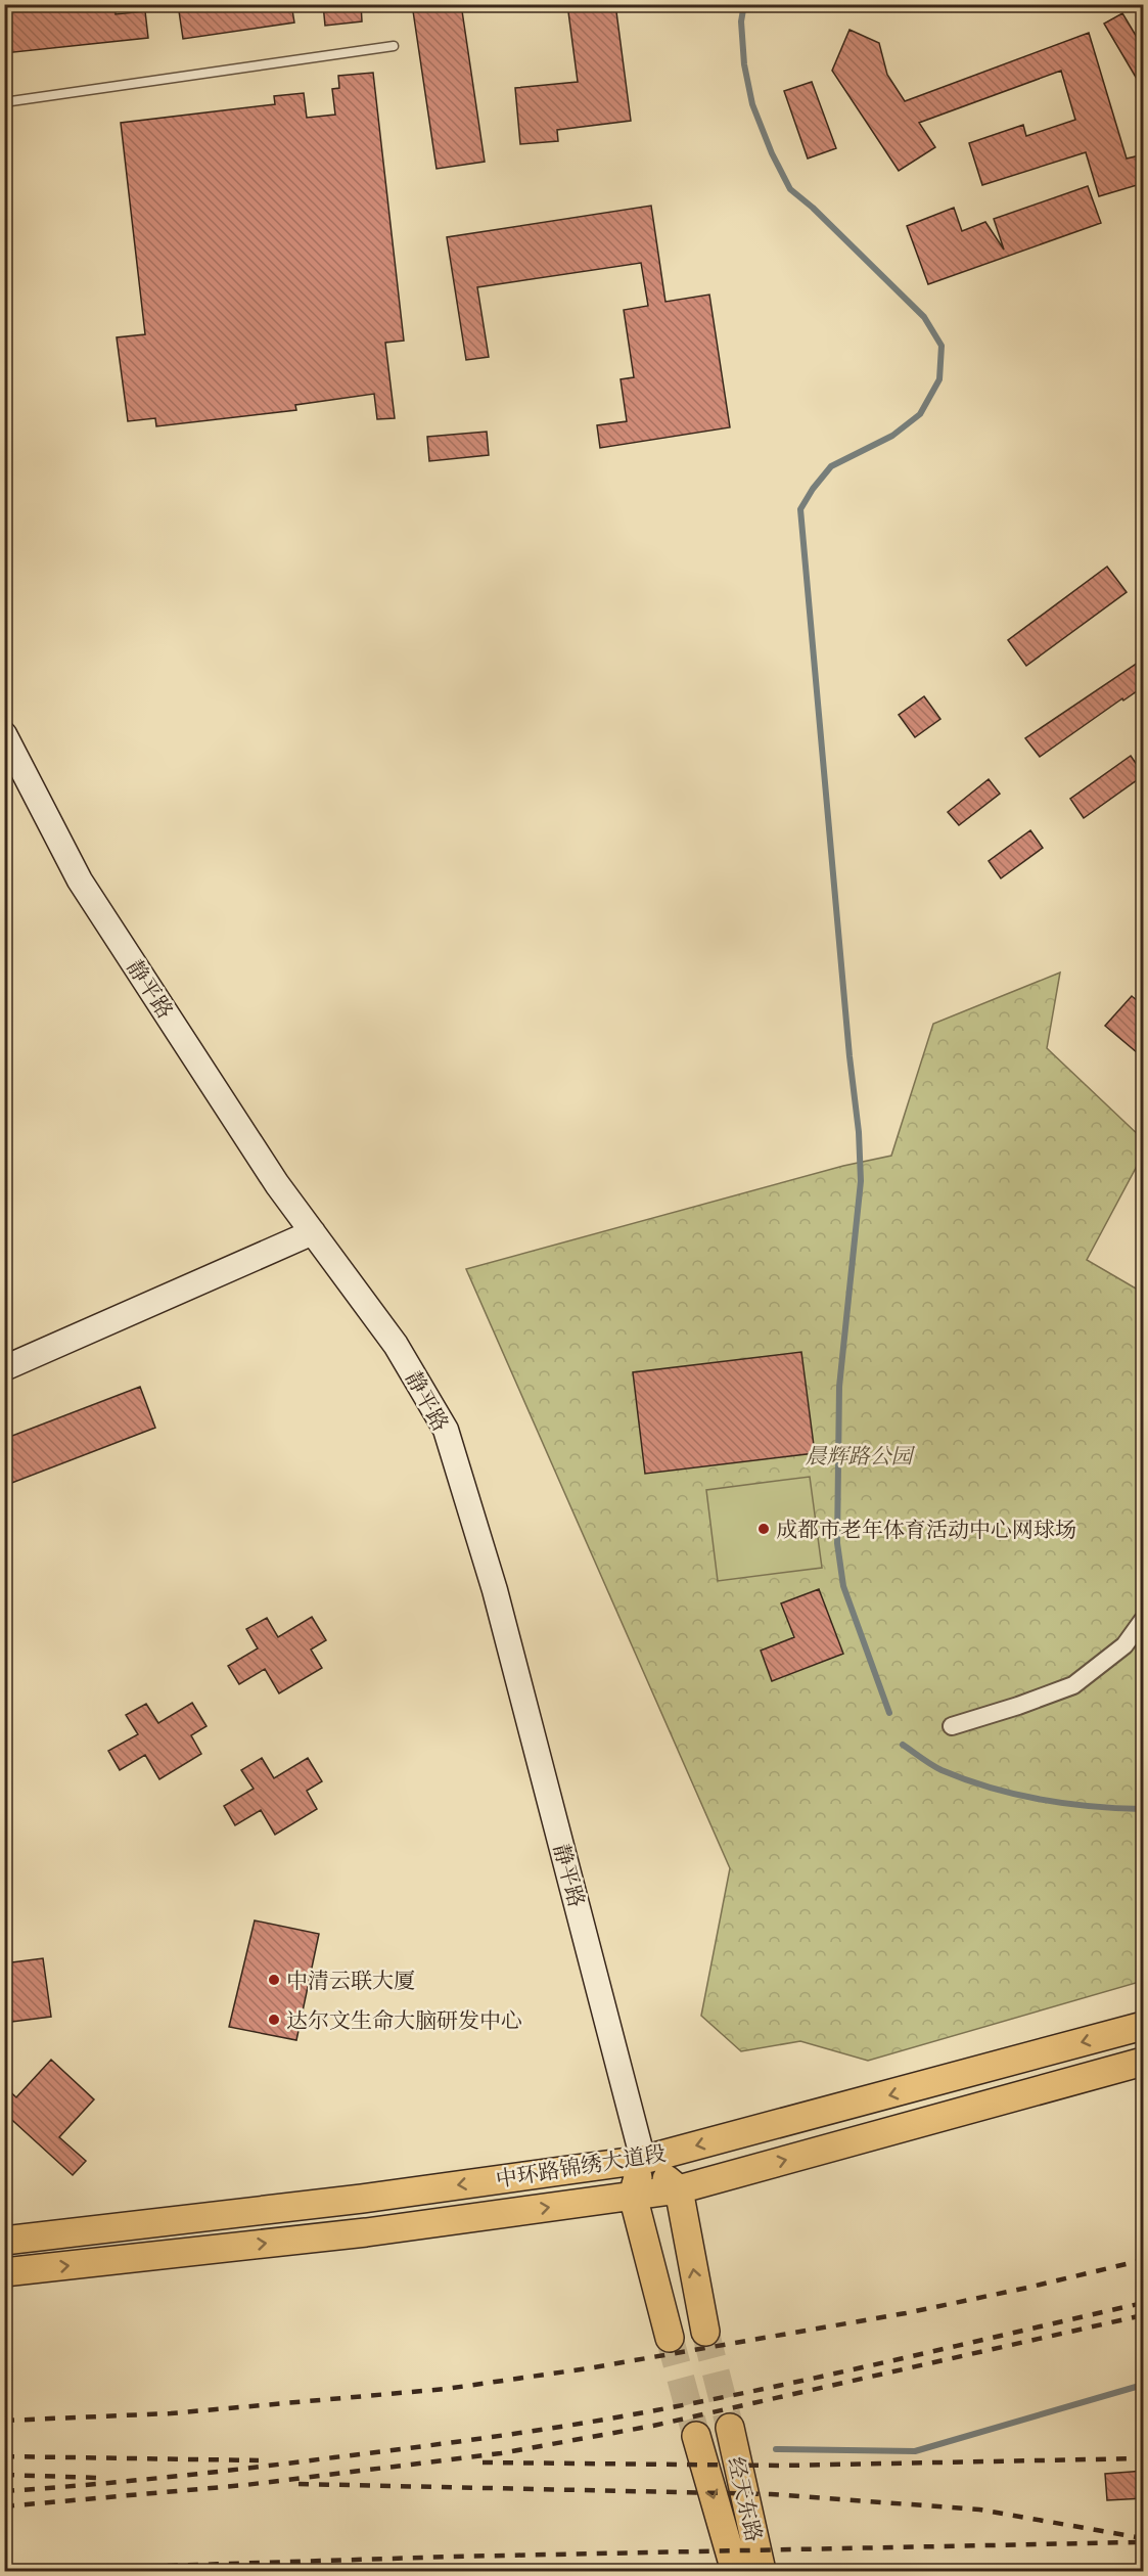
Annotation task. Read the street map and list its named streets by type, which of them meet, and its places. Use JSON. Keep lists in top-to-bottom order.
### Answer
{
  "streets": {
    "main road": ["中环路锦绣大道段", "经天东路"],
    "street": ["静平路"]
  },
  "crossings": [
    ["静平路", "中环路锦绣大道段"]
  ],
  "parks": ["晨辉路公园"],
  "places": ["成都市老年体育活动中心网球场", "中清云联大厦", "达尔文生命大脑研发中心"]
}
